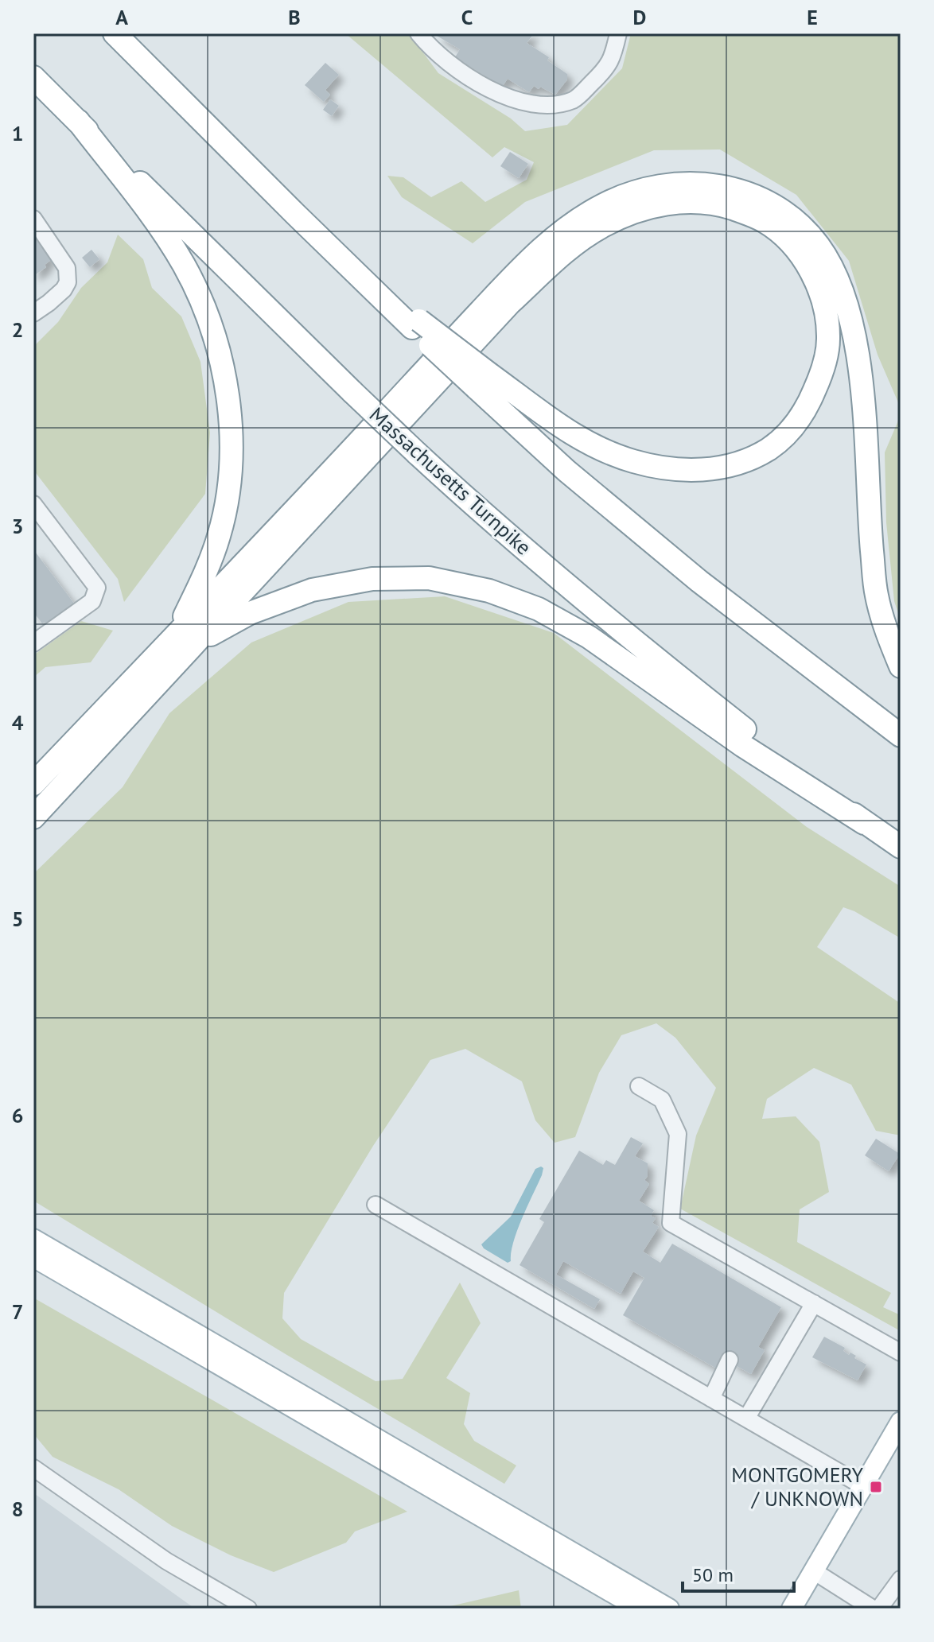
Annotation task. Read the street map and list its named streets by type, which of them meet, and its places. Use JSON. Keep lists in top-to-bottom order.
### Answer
{
  "streets": {
    "highway": ["Massachusetts Turnpike"]
  },
  "places": {
    "transit": ["MONTGOMERY / UNKNOWN"]
  },
  "scale_bar": "50 m",
  "grid": {
    "columns": [
      "A",
      "B",
      "C",
      "D",
      "E"
    ],
    "rows": [
      "1",
      "2",
      "3",
      "4",
      "5",
      "6",
      "7",
      "8"
    ]
  }
}
